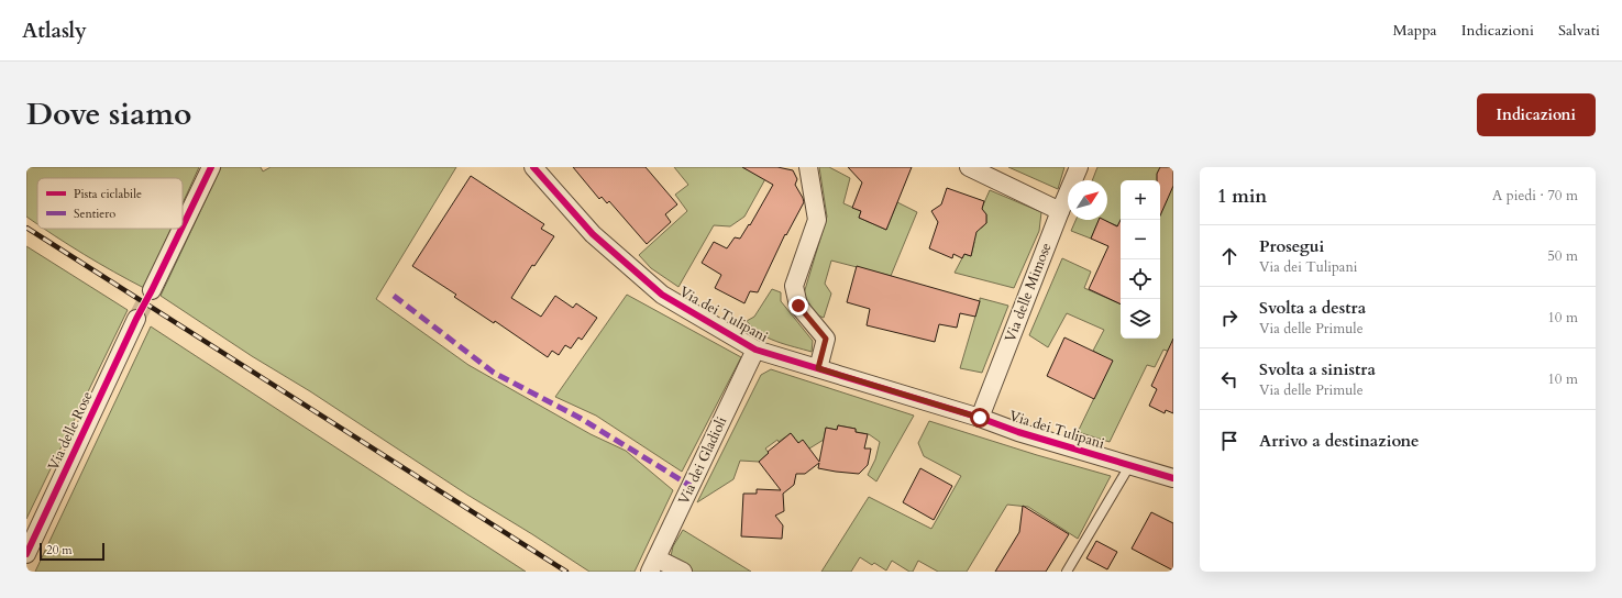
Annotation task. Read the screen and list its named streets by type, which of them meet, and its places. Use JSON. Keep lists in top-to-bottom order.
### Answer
{
  "streets": {
    "street": [
      "Via delle Mimose",
      "Via dei Tulipani",
      "Via delle Rose",
      "Via dei Gladioli"
    ]
  },
  "crossings": [
    ["Via delle Mimose", "Via dei Tulipani"],
    ["Via dei Tulipani", "Via dei Gladioli"]
  ],
  "legend": ["Pista ciclabile", "Sentiero"],
  "scale_bar": "20 m",
  "north": "top right",
  "page": {
    "header": "Atlasly",
    "nav": ["Mappa", "Indicazioni", "Salvati"],
    "title": "Dove siamo",
    "buttons": "Indicazioni",
    "heading": ["1 min", "A piedi · 70 m"],
    "map_buttons": ["+", "−"],
    "list": [
      ["Prosegui", "Via dei Tulipani", "50 m"],
      ["Svolta a destra", "Via delle Primule", "10 m"],
      ["Svolta a sinistra", "Via delle Primule", "10 m"],
      "Arrivo a destinazione"
    ],
    "scale": "20 m"
  }
}
